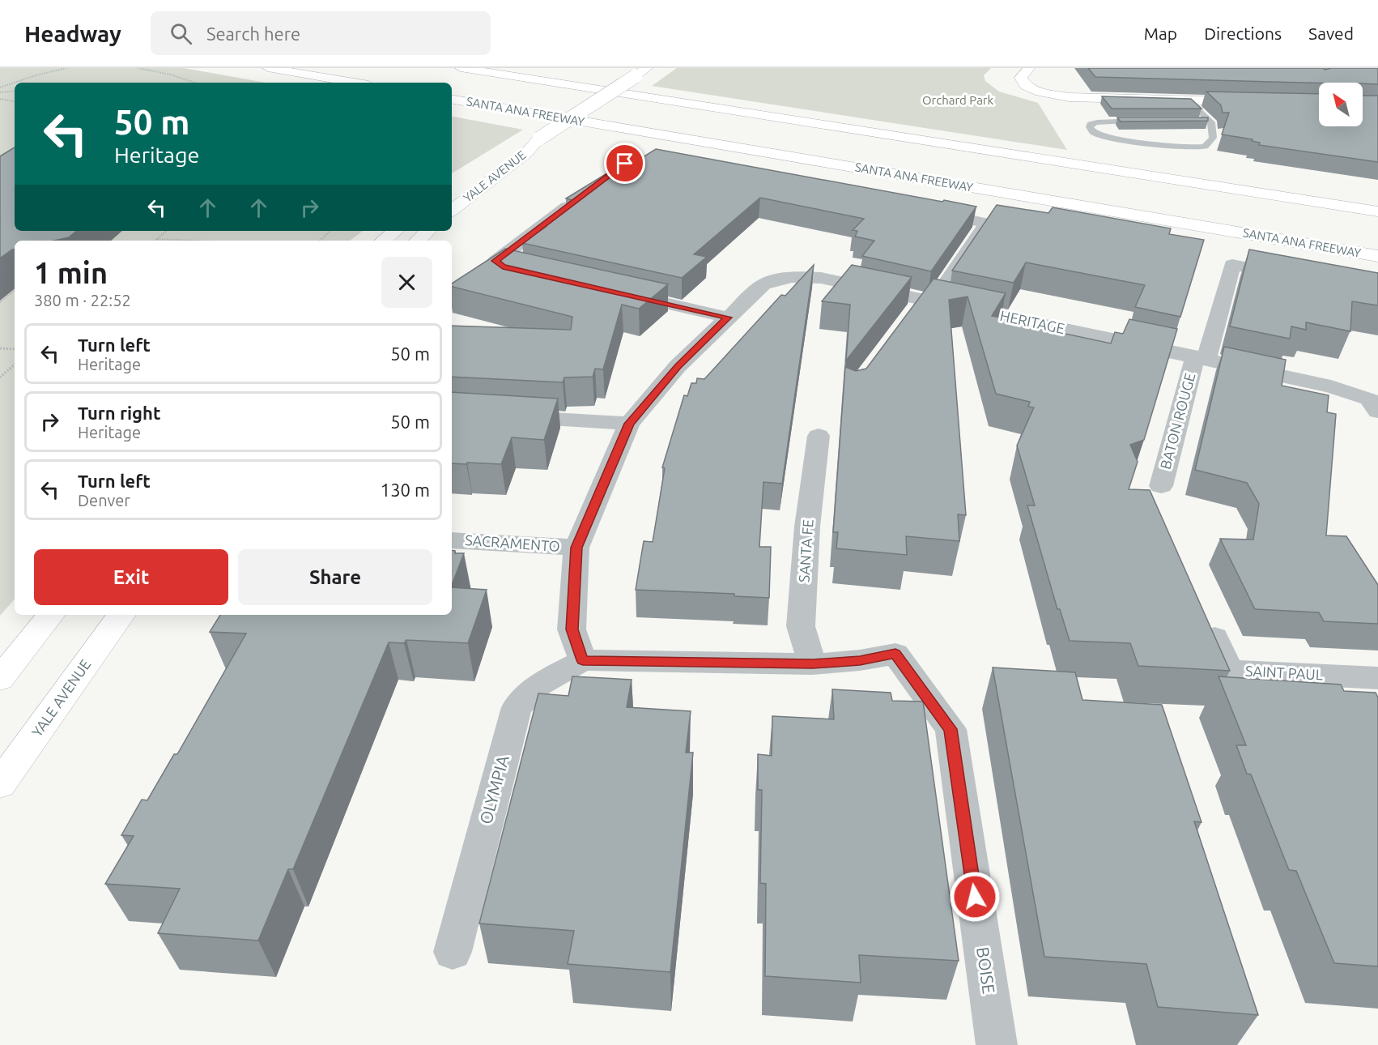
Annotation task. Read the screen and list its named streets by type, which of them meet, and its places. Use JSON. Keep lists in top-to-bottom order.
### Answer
{
  "streets": {
    "main road": ["SANTA ANA FREEWAY", "YALE AVENUE"],
    "street": [
      "HERITAGE",
      "BATON ROUGE",
      "SACRAMENTO",
      "SANTA FE",
      "SAINT PAUL",
      "OLYMPIA",
      "BOISE"
    ]
  },
  "crossings": [
    ["HERITAGE", "BATON ROUGE"],
    ["HERITAGE", "SACRAMENTO"],
    ["HERITAGE", "OLYMPIA"],
    ["SANTA FE", "BOISE"]
  ],
  "parks": ["Orchard Park"],
  "north": "top left",
  "page": {
    "header": "Headway",
    "search": "Search here",
    "nav": ["Map", "Directions", "Saved"],
    "turn": ["50 m", "Heritage"],
    "heading": ["1 min", "380 m · 22:52"],
    "list": [
      {
        "name": "Turn left",
        "note": "Heritage",
        "value": "50 m"
      },
      {
        "name": "Turn right",
        "note": "Heritage",
        "value": "50 m"
      },
      {
        "name": "Turn left",
        "note": "Denver",
        "value": "130 m"
      }
    ],
    "buttons": ["Exit", "Share"]
  }
}
